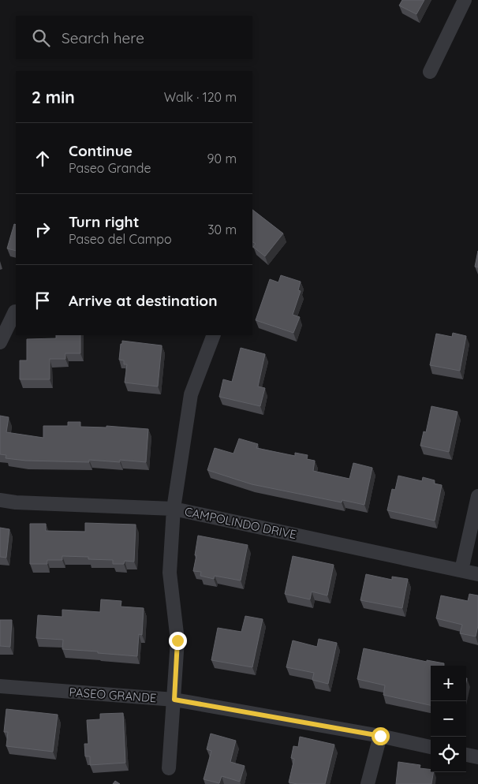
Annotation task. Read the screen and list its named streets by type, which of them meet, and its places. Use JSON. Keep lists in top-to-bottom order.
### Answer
{
  "streets": {
    "street": ["CAMPOLINDO DRIVE", "PASEO GRANDE"]
  },
  "page": {
    "search": "Search here",
    "heading": ["2 min", "Walk · 120 m"],
    "list": [
      ["Continue", "Paseo Grande", "90 m"],
      ["Turn right", "Paseo del Campo", "30 m"],
      "Arrive at destination"
    ],
    "map_buttons": ["+", "−"]
  }
}
